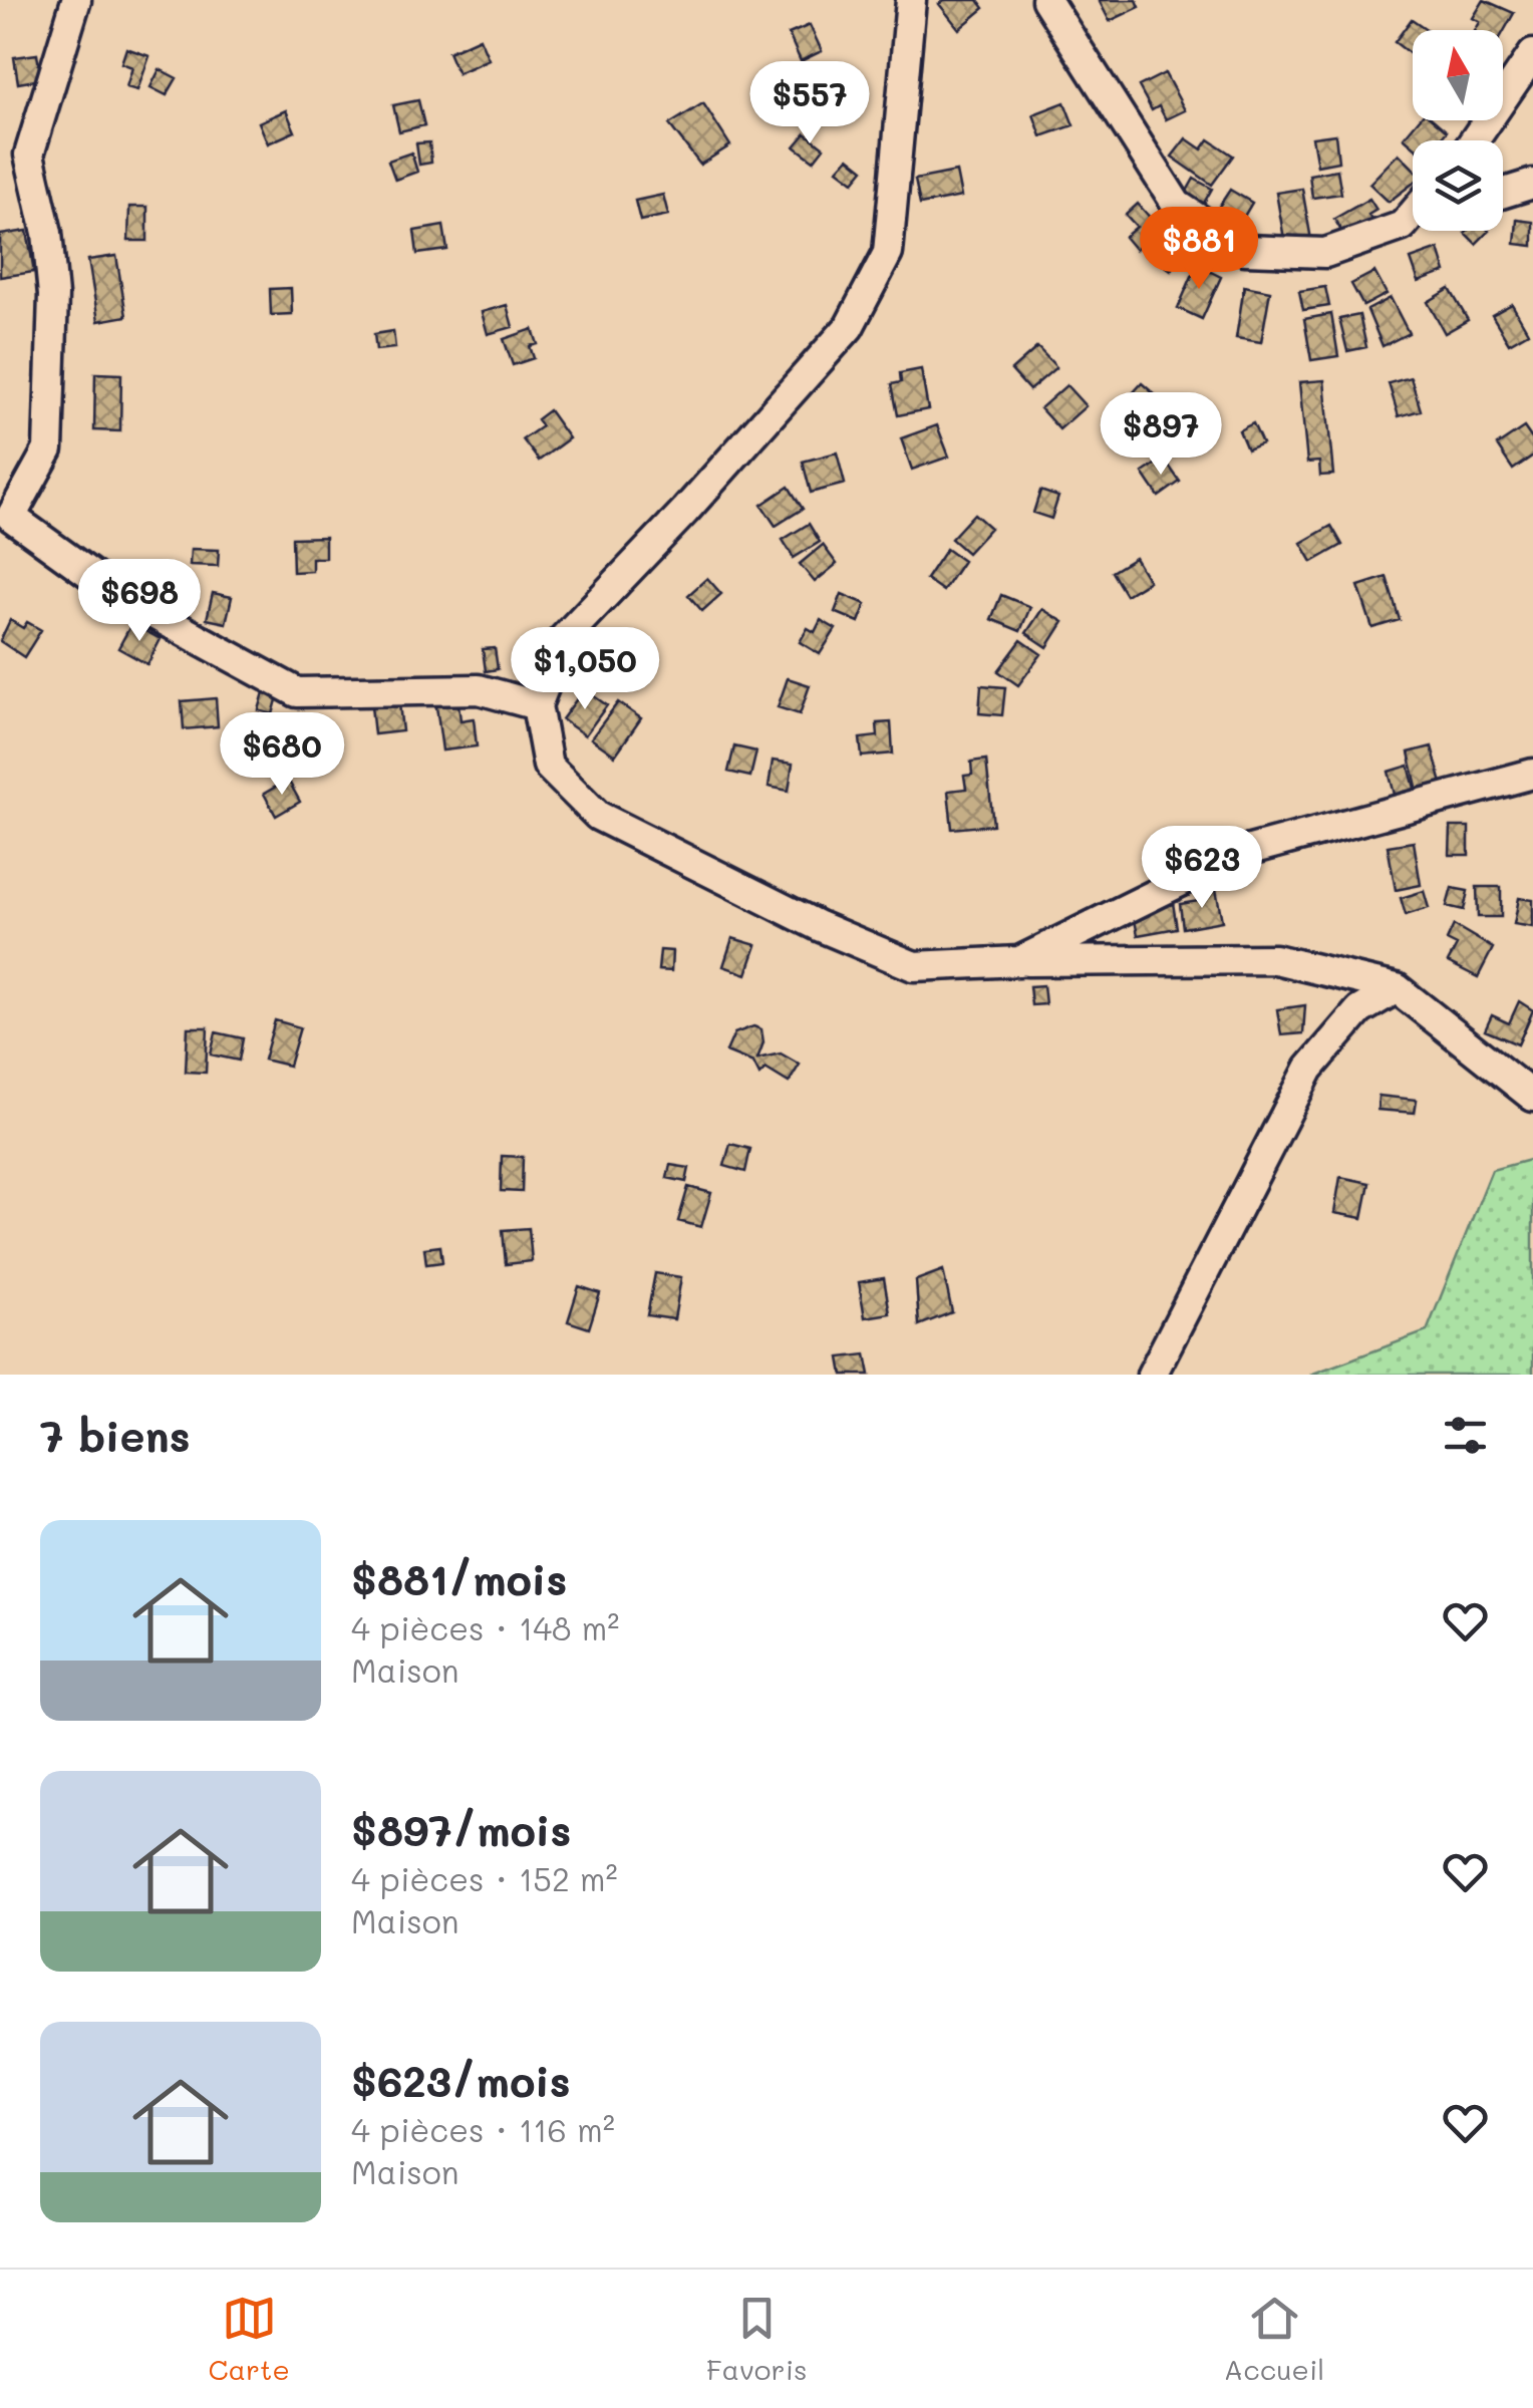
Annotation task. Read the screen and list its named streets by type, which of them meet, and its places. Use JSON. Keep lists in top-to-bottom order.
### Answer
{
  "north": "top",
  "page": {
    "price": [
      "$557",
      "$881",
      "$897",
      "$698",
      "$1,050",
      "$680",
      "$623"
    ],
    "heading": "7 biens",
    "list": [
      {
        "name": "$881/mois",
        "note": "4 pièces · 148 m² · Maison"
      },
      {
        "name": "$897/mois",
        "note": "4 pièces · 152 m² · Maison"
      },
      {
        "name": "$623/mois",
        "note": "4 pièces · 116 m² · Maison"
      }
    ],
    "tabs": ["Carte", "Favoris", "Accueil"]
  }
}
